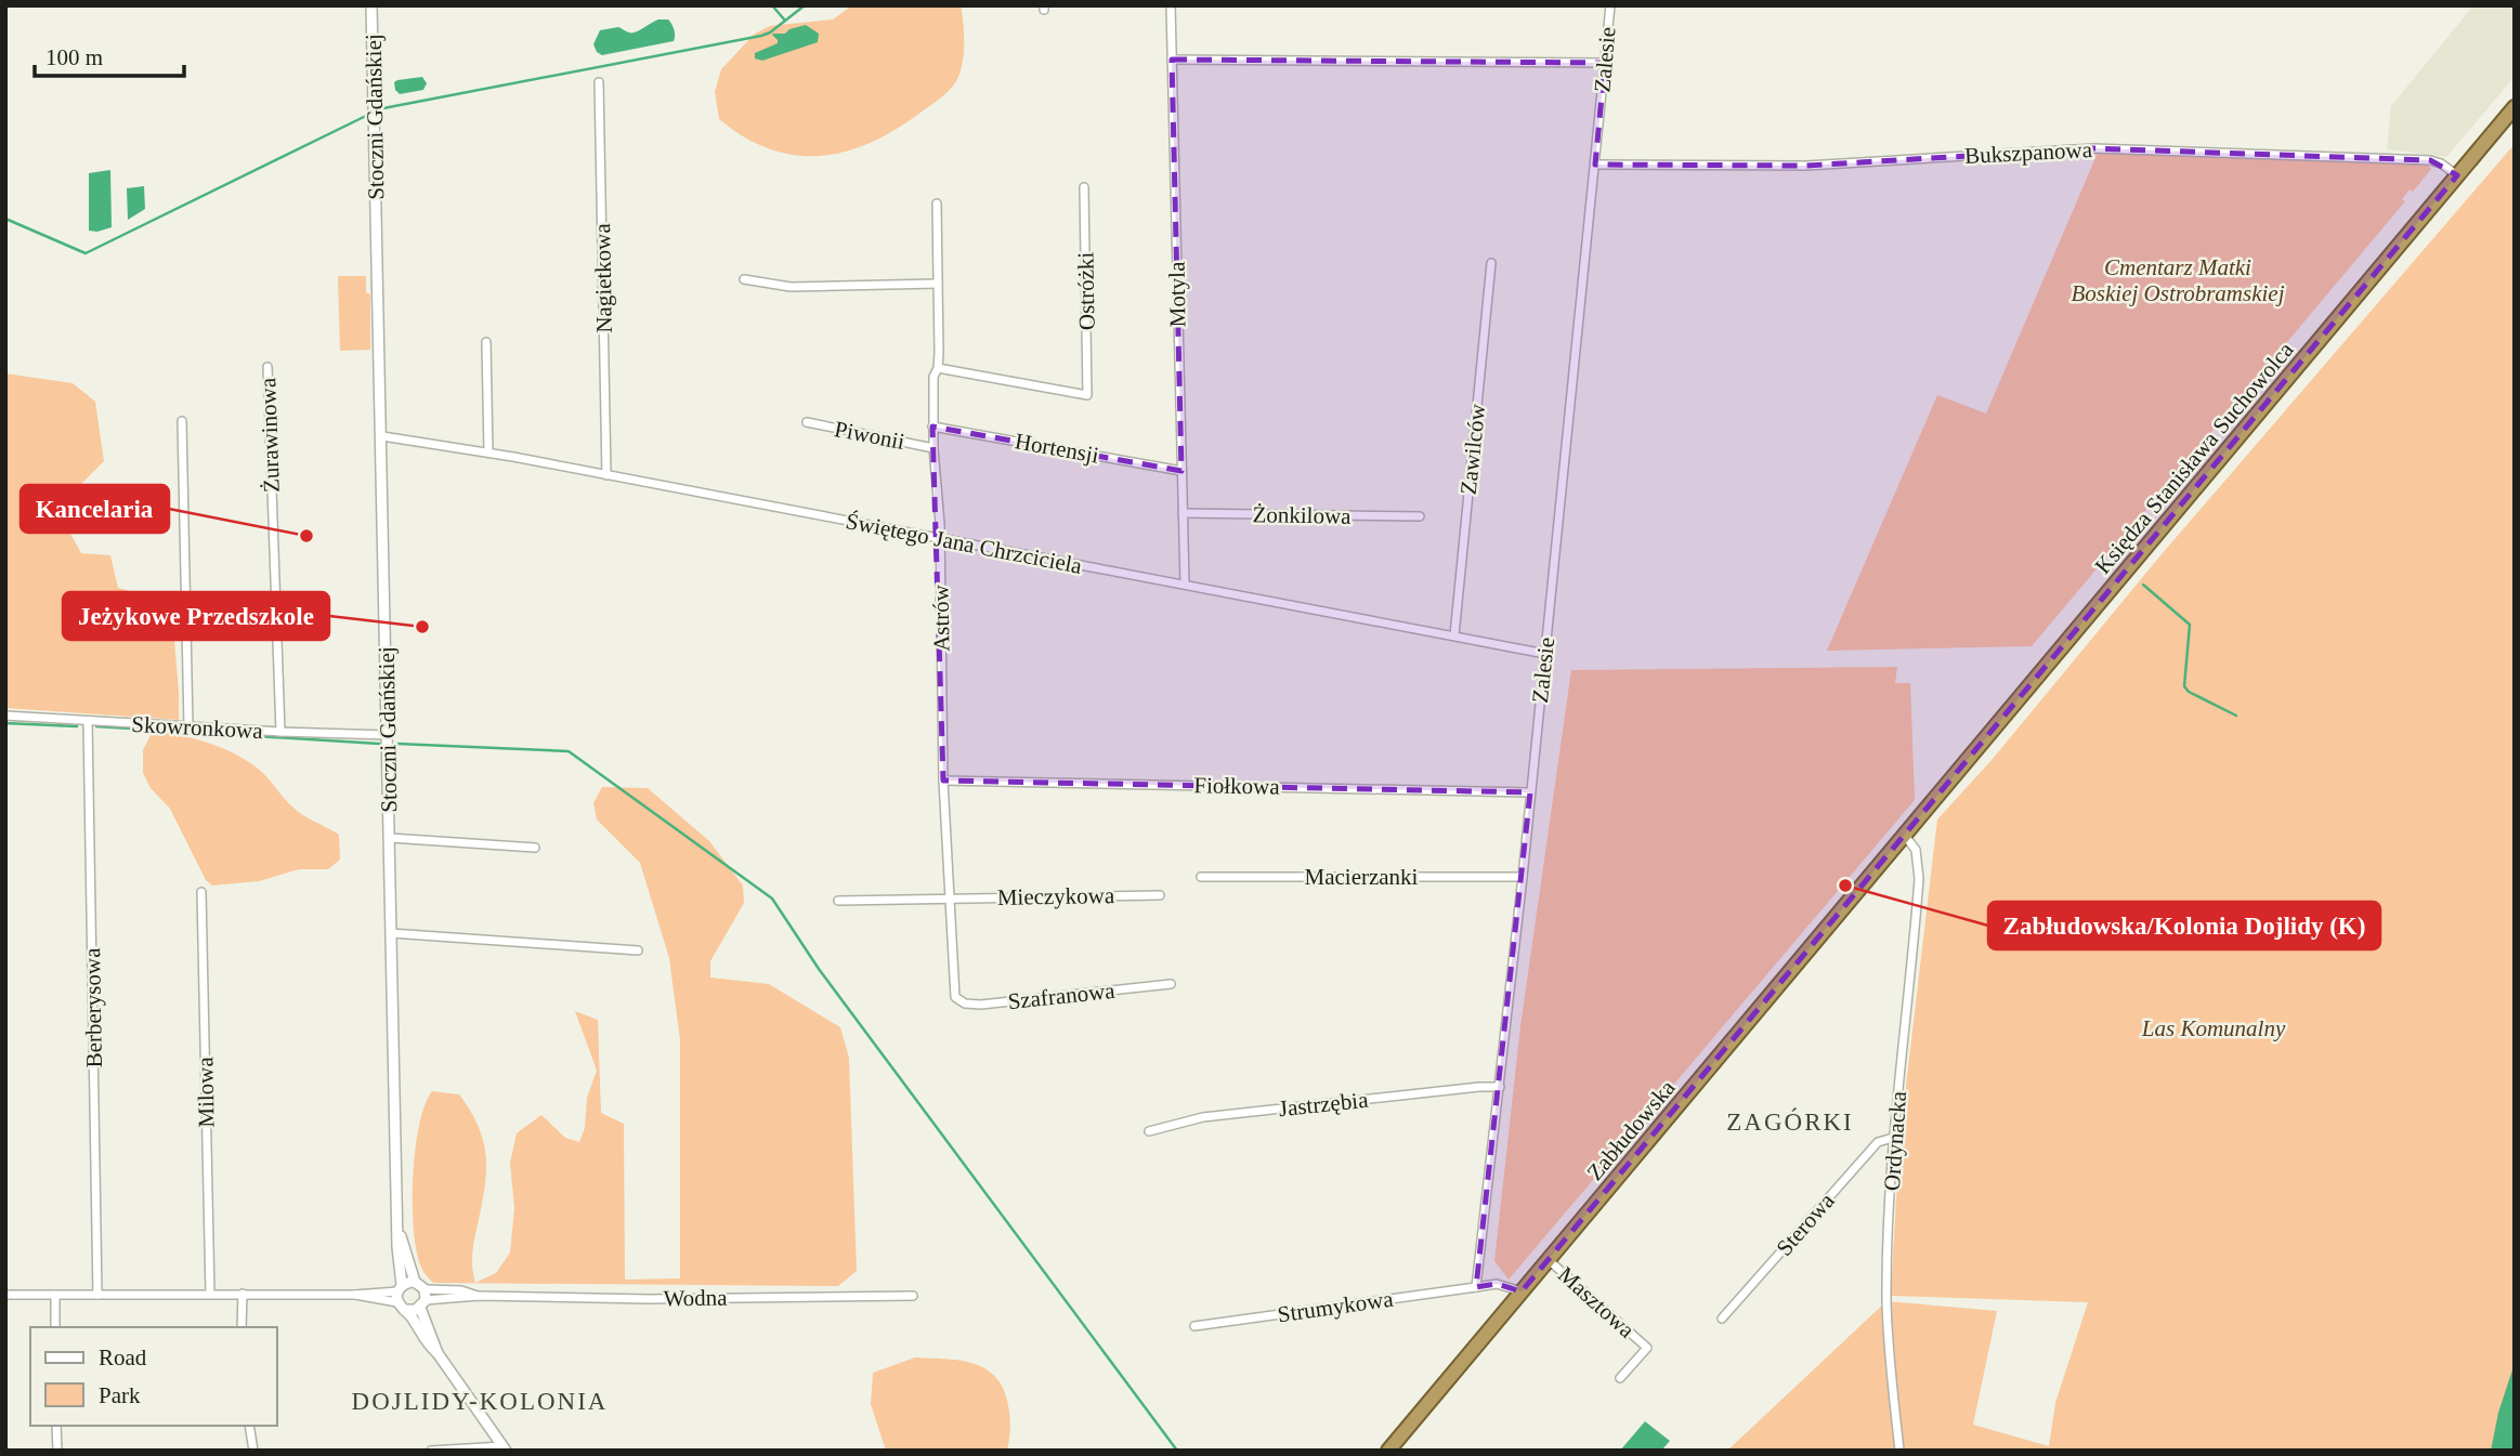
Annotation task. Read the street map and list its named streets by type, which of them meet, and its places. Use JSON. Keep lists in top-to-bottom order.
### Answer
{
  "streets": {
    "highway": ["Księdza Stanisława Suchowolca", "Zabłudowska"],
    "street": [
      "Zalesie",
      "Stoczni Gdańskiej",
      "Bukszpanowa",
      "Nagietkowa",
      "Ostróżki",
      "Motyla",
      "Żurawinowa",
      "Piwonii",
      "Hortensji",
      "Zawilców",
      "Żonkilowa",
      "Świętego Jana Chrzciciela",
      "Astrów",
      "Skowronkowa",
      "Fiołkowa",
      "Macierzanki",
      "Mieczykowa",
      "Szafranowa",
      "Berberysowa",
      "Milowa",
      "Jastrzębia",
      "Ordynacka",
      "Sterowa",
      "Wodna",
      "Masztowa",
      "Strumykowa"
    ]
  },
  "crossings": [
    ["Zalesie", "Bukszpanowa"],
    ["Zalesie", "Świętego Jana Chrzciciela"],
    ["Zalesie", "Fiołkowa"],
    ["Zalesie", "Macierzanki"],
    ["Zalesie", "Jastrzębia"],
    ["Zalesie", "Strumykowa"],
    ["Stoczni Gdańskiej", "Świętego Jana Chrzciciela"],
    ["Stoczni Gdańskiej", "Skowronkowa"],
    ["Bukszpanowa", "Księdza Stanisława Suchowolca"],
    ["Nagietkowa", "Świętego Jana Chrzciciela"],
    ["Ostróżki", "Astrów"],
    ["Motyla", "Hortensji"],
    ["Motyla", "Żonkilowa"],
    ["Motyla", "Świętego Jana Chrzciciela"],
    ["Żurawinowa", "Skowronkowa"],
    ["Piwonii", "Astrów"],
    ["Hortensji", "Astrów"],
    ["Zawilców", "Świętego Jana Chrzciciela"],
    ["Księdza Stanisława Suchowolca", "Zabłudowska"],
    ["Księdza Stanisława Suchowolca", "Ordynacka"],
    ["Świętego Jana Chrzciciela", "Astrów"],
    ["Astrów", "Fiołkowa"],
    ["Astrów", "Mieczykowa"],
    ["Astrów", "Szafranowa"],
    ["Skowronkowa", "Berberysowa"],
    ["Zabłudowska", "Ordynacka"],
    ["Zabłudowska", "Masztowa"],
    ["Ordynacka", "Sterowa"]
  ],
  "districts": ["ZAGÓRKI", "DOJLIDY-KOLONIA"],
  "parks": ["Cmentarz Matki Boskiej Ostrobramskiej", "Las Komunalny"],
  "places": ["Kancelaria", "Jeżykowe Przedszkole", "Zabłudowska/Kolonia Dojlidy (K)"],
  "legend": ["Road", "Park"],
  "scale_bar": "100 m"
}
